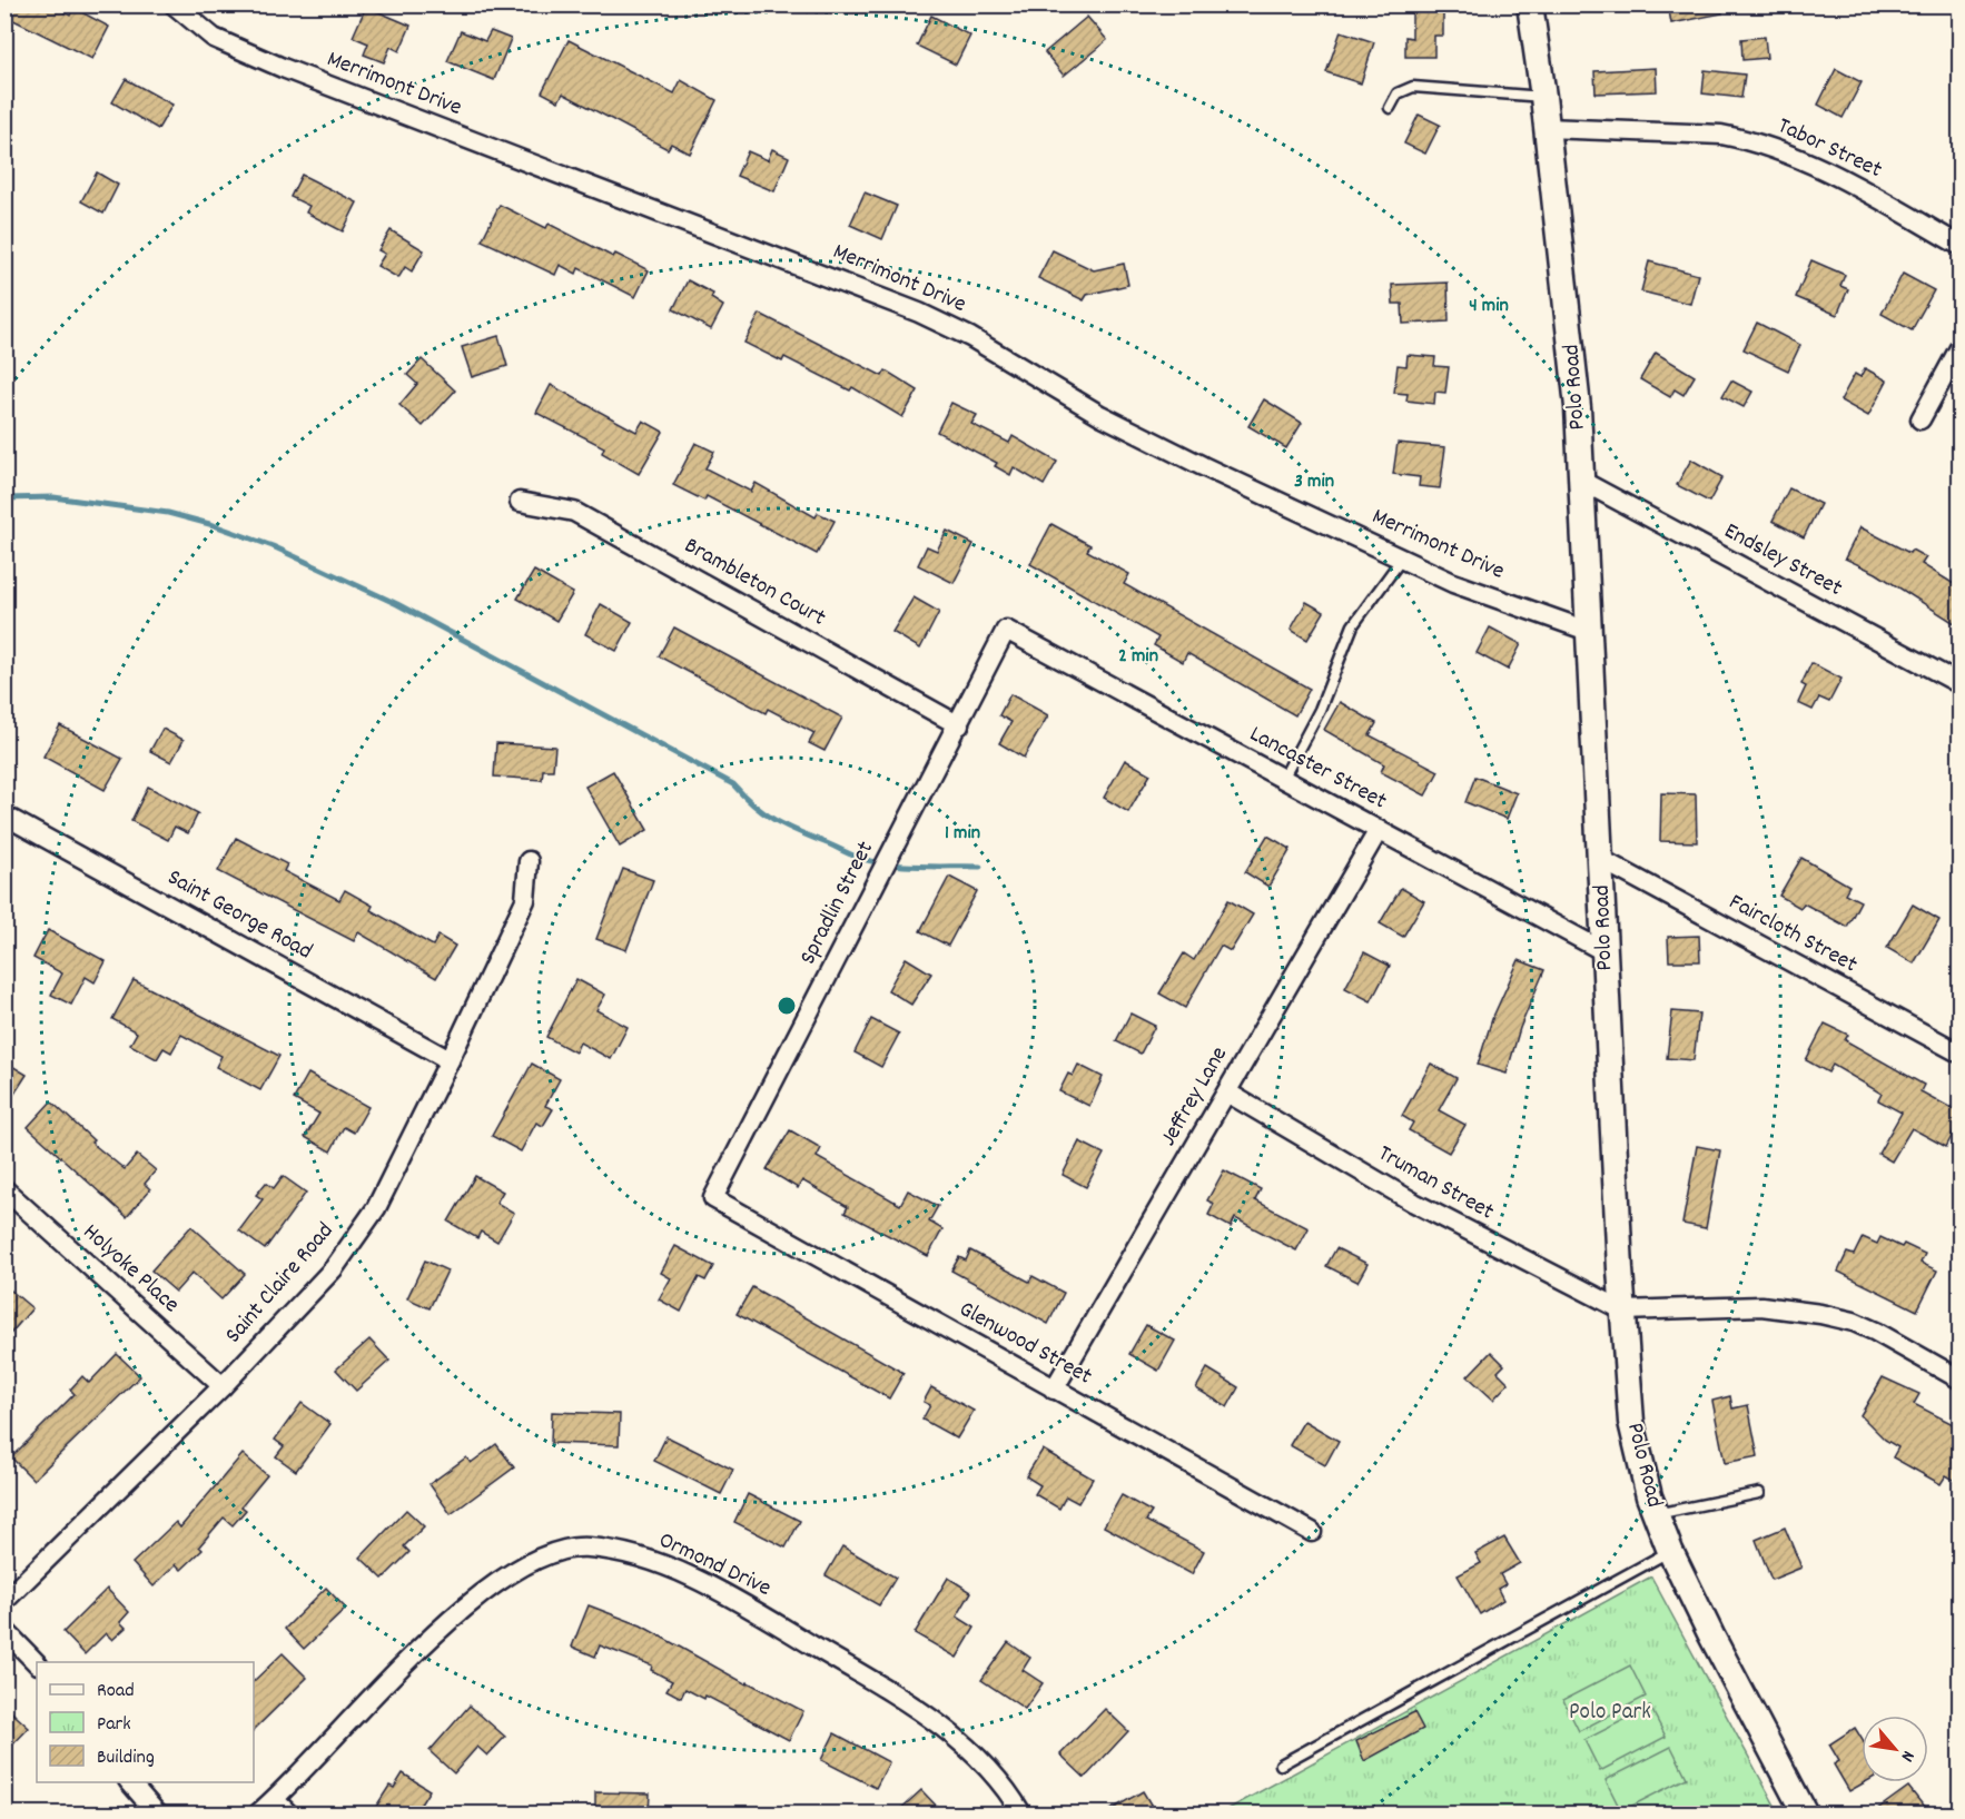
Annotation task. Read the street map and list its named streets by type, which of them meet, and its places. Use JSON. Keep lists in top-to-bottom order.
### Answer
{
  "streets": {
    "main road": ["Polo Road"],
    "street": [
      "Merrimont Drive",
      "Tabor Street",
      "Endsley Street",
      "Brambleton Court",
      "Lancaster Street",
      "Spradlin Street",
      "Saint George Road",
      "Faircloth Street",
      "Jeffrey Lane",
      "Truman Street",
      "Holyoke Place",
      "Saint Claire Road",
      "Glenwood Street",
      "Ormond Drive"
    ]
  },
  "crossings": [
    ["Merrimont Drive", "Polo Road"],
    ["Tabor Street", "Polo Road"],
    ["Polo Road", "Endsley Street"],
    ["Polo Road", "Lancaster Street"],
    ["Polo Road", "Faircloth Street"],
    ["Polo Road", "Truman Street"],
    ["Brambleton Court", "Spradlin Street"],
    ["Lancaster Street", "Spradlin Street"],
    ["Lancaster Street", "Jeffrey Lane"],
    ["Spradlin Street", "Glenwood Street"],
    ["Saint George Road", "Saint Claire Road"],
    ["Jeffrey Lane", "Truman Street"],
    ["Jeffrey Lane", "Glenwood Street"],
    ["Holyoke Place", "Saint Claire Road"]
  ],
  "parks": ["Polo Park"],
  "legend": ["Road", "Park", "Building"],
  "north": "bottom right",
  "rings": [
    "4 min",
    "3 min",
    "2 min",
    "1 min"
  ]
}
